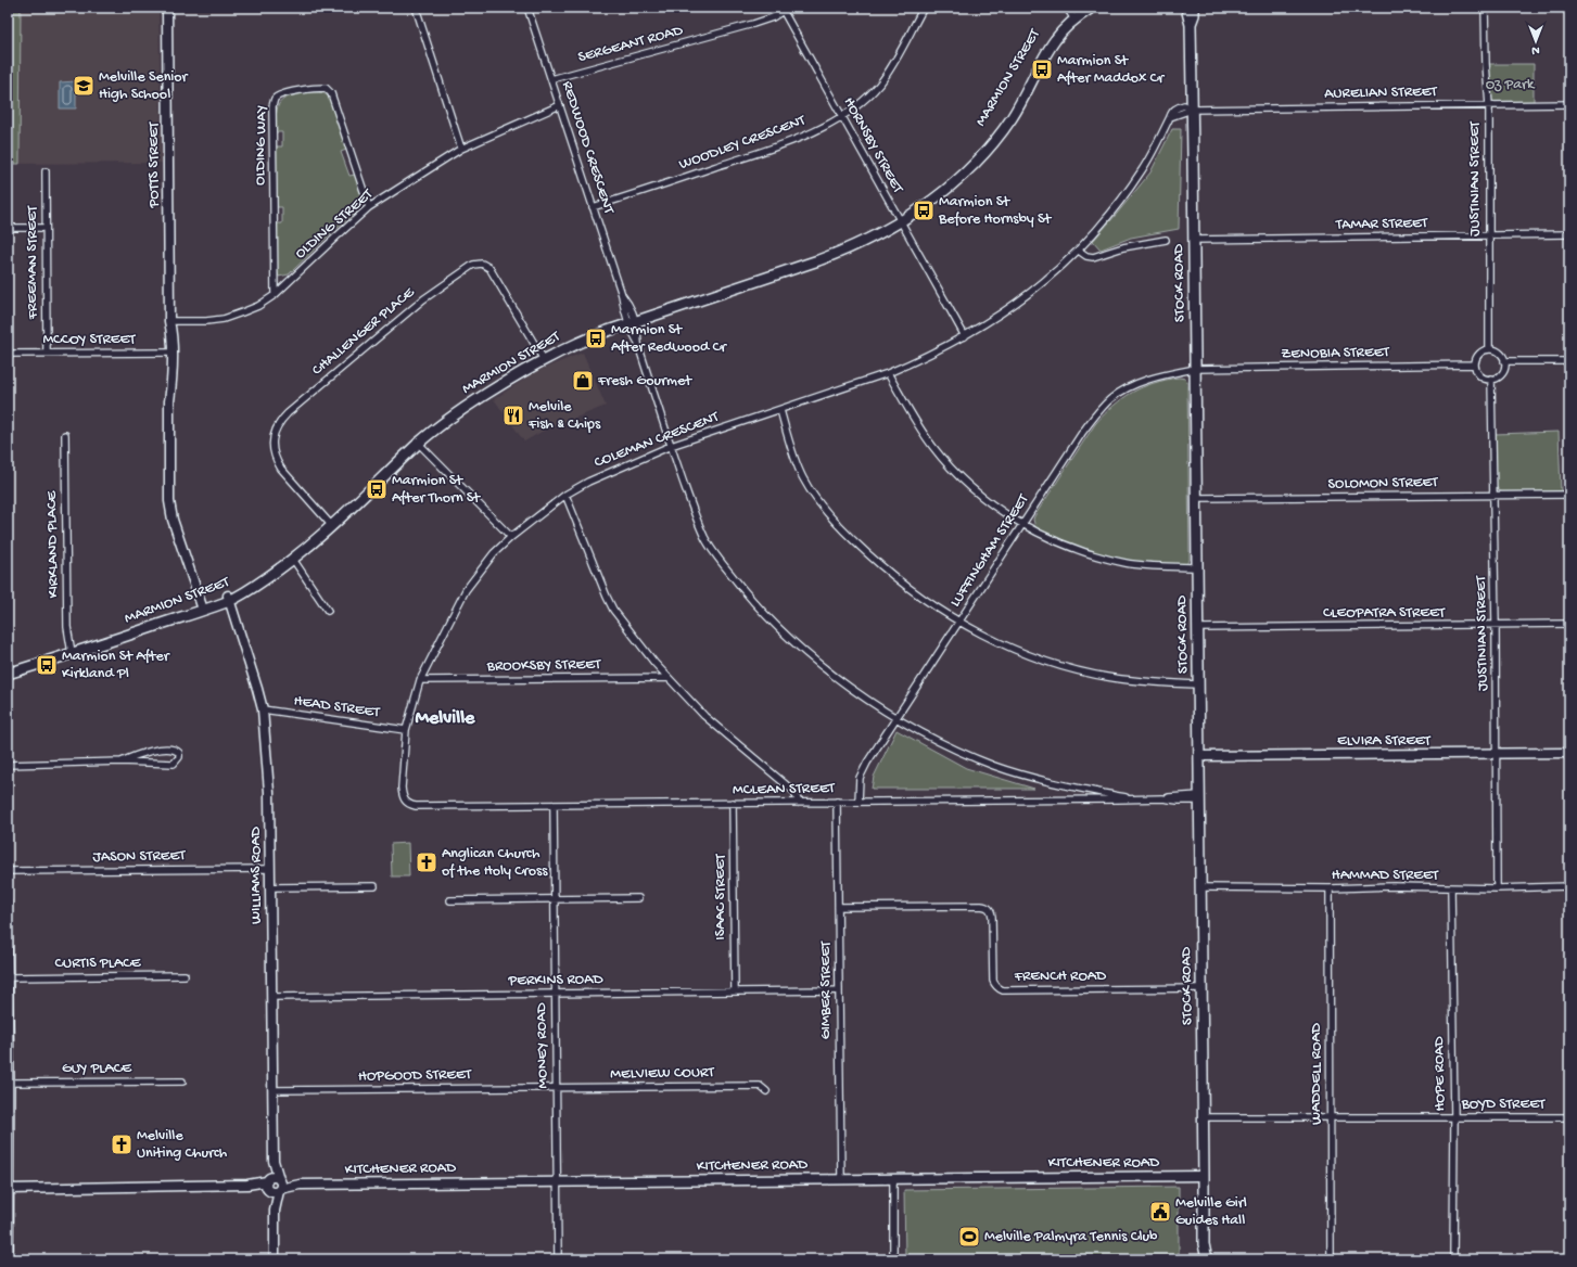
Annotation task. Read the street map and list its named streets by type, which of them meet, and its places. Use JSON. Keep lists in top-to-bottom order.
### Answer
{
  "streets": {
    "main road": ["MARMION STREET", "STOCK ROAD"],
    "street": [
      "SERGEANT ROAD",
      "AURELIAN STREET",
      "WOODLEY CRESCENT",
      "OLDING WAY",
      "HORNSBY STREET",
      "REDWOOD CRESCENT",
      "POTTS STREET",
      "JUSTINIAN STREET",
      "OLDING STREET",
      "TAMAR STREET",
      "FREEMAN STREET",
      "CHALLENGER PLACE",
      "MCCOY STREET",
      "ZENOBIA STREET",
      "COLEMAN CRESCENT",
      "SOLOMON STREET",
      "KIRKLAND PLACE",
      "LUFFINGHAM STREET",
      "CLEOPATRA STREET",
      "BROOKSBY STREET",
      "HEAD STREET",
      "ELVIRA STREET",
      "MCLEAN STREET",
      "JASON STREET",
      "WILLIAMS ROAD",
      "HAMMAD STREET",
      "ISAAC STREET",
      "CURTIS PLACE",
      "FRENCH ROAD",
      "PERKINS ROAD",
      "GIMBER STREET",
      "MONEY ROAD",
      "GUY PLACE",
      "MELVIEW COURT",
      "WADDELL ROAD",
      "HOPE ROAD",
      "HOPGOOD STREET",
      "BOYD STREET",
      "KITCHENER ROAD"
    ]
  },
  "crossings": [
    ["SERGEANT ROAD", "HORNSBY STREET"],
    ["SERGEANT ROAD", "REDWOOD CRESCENT"],
    ["MARMION STREET", "HORNSBY STREET"],
    ["MARMION STREET", "REDWOOD CRESCENT"],
    ["MARMION STREET", "POTTS STREET"],
    ["MARMION STREET", "CHALLENGER PLACE"],
    ["MARMION STREET", "KIRKLAND PLACE"],
    ["MARMION STREET", "WILLIAMS ROAD"],
    ["AURELIAN STREET", "JUSTINIAN STREET"],
    ["AURELIAN STREET", "STOCK ROAD"],
    ["AURELIAN STREET", "COLEMAN CRESCENT"],
    ["WOODLEY CRESCENT", "HORNSBY STREET"],
    ["WOODLEY CRESCENT", "REDWOOD CRESCENT"],
    ["OLDING WAY", "OLDING STREET"],
    ["HORNSBY STREET", "COLEMAN CRESCENT"],
    ["REDWOOD CRESCENT", "OLDING STREET"],
    ["REDWOOD CRESCENT", "COLEMAN CRESCENT"],
    ["REDWOOD CRESCENT", "LUFFINGHAM STREET"],
    ["REDWOOD CRESCENT", "MCLEAN STREET"],
    ["POTTS STREET", "OLDING STREET"],
    ["POTTS STREET", "MCCOY STREET"],
    ["JUSTINIAN STREET", "TAMAR STREET"],
    ["JUSTINIAN STREET", "ZENOBIA STREET"],
    ["JUSTINIAN STREET", "SOLOMON STREET"],
    ["JUSTINIAN STREET", "CLEOPATRA STREET"],
    ["JUSTINIAN STREET", "ELVIRA STREET"],
    ["JUSTINIAN STREET", "HAMMAD STREET"],
    ["TAMAR STREET", "STOCK ROAD"],
    ["FREEMAN STREET", "MCCOY STREET"],
    ["STOCK ROAD", "ZENOBIA STREET"],
    ["STOCK ROAD", "COLEMAN CRESCENT"],
    ["STOCK ROAD", "SOLOMON STREET"],
    ["STOCK ROAD", "LUFFINGHAM STREET"],
    ["STOCK ROAD", "CLEOPATRA STREET"],
    ["STOCK ROAD", "ELVIRA STREET"],
    ["STOCK ROAD", "MCLEAN STREET"],
    ["STOCK ROAD", "HAMMAD STREET"],
    ["STOCK ROAD", "FRENCH ROAD"],
    ["STOCK ROAD", "BOYD STREET"],
    ["STOCK ROAD", "KITCHENER ROAD"],
    ["ZENOBIA STREET", "LUFFINGHAM STREET"],
    ["COLEMAN CRESCENT", "BROOKSBY STREET"],
    ["COLEMAN CRESCENT", "HEAD STREET"],
    ["COLEMAN CRESCENT", "MCLEAN STREET"],
    ["LUFFINGHAM STREET", "MCLEAN STREET"],
    ["HEAD STREET", "WILLIAMS ROAD"],
    ["MCLEAN STREET", "ISAAC STREET"],
    ["MCLEAN STREET", "GIMBER STREET"],
    ["MCLEAN STREET", "MONEY ROAD"],
    ["JASON STREET", "WILLIAMS ROAD"],
    ["WILLIAMS ROAD", "PERKINS ROAD"],
    ["WILLIAMS ROAD", "HOPGOOD STREET"],
    ["WILLIAMS ROAD", "KITCHENER ROAD"],
    ["HAMMAD STREET", "WADDELL ROAD"],
    ["HAMMAD STREET", "HOPE ROAD"],
    ["ISAAC STREET", "PERKINS ROAD"],
    ["FRENCH ROAD", "GIMBER STREET"],
    ["PERKINS ROAD", "GIMBER STREET"],
    ["PERKINS ROAD", "MONEY ROAD"],
    ["GIMBER STREET", "KITCHENER ROAD"],
    ["MONEY ROAD", "MELVIEW COURT"],
    ["MONEY ROAD", "HOPGOOD STREET"],
    ["MONEY ROAD", "KITCHENER ROAD"],
    ["MELVIEW COURT", "HOPGOOD STREET"],
    ["WADDELL ROAD", "BOYD STREET"],
    ["HOPE ROAD", "BOYD STREET"]
  ],
  "districts": ["Melville"],
  "parks": ["Oz Park"],
  "places": {
    "bus stop": [
      "Marmion St After Maddox Cr",
      "Marmion St Before Hornsby St",
      "Marmion St After Redwood Cr",
      "Marmion St After Thorn St",
      "Marmion St After Kirkland Pl"
    ],
    "school or university": ["Melville Senior High School"],
    "shop": ["Fresh Gourmet"],
    "restaurant": ["Melvile Fish & Chips"],
    "church": ["Anglican Church of the Holy Cross", "Melville Uniting Church"],
    "public building": ["Melville Girl Guides Hall"],
    "sports": ["Melville Palmyra Tennis Club"]
  },
  "north": "bottom"
}
